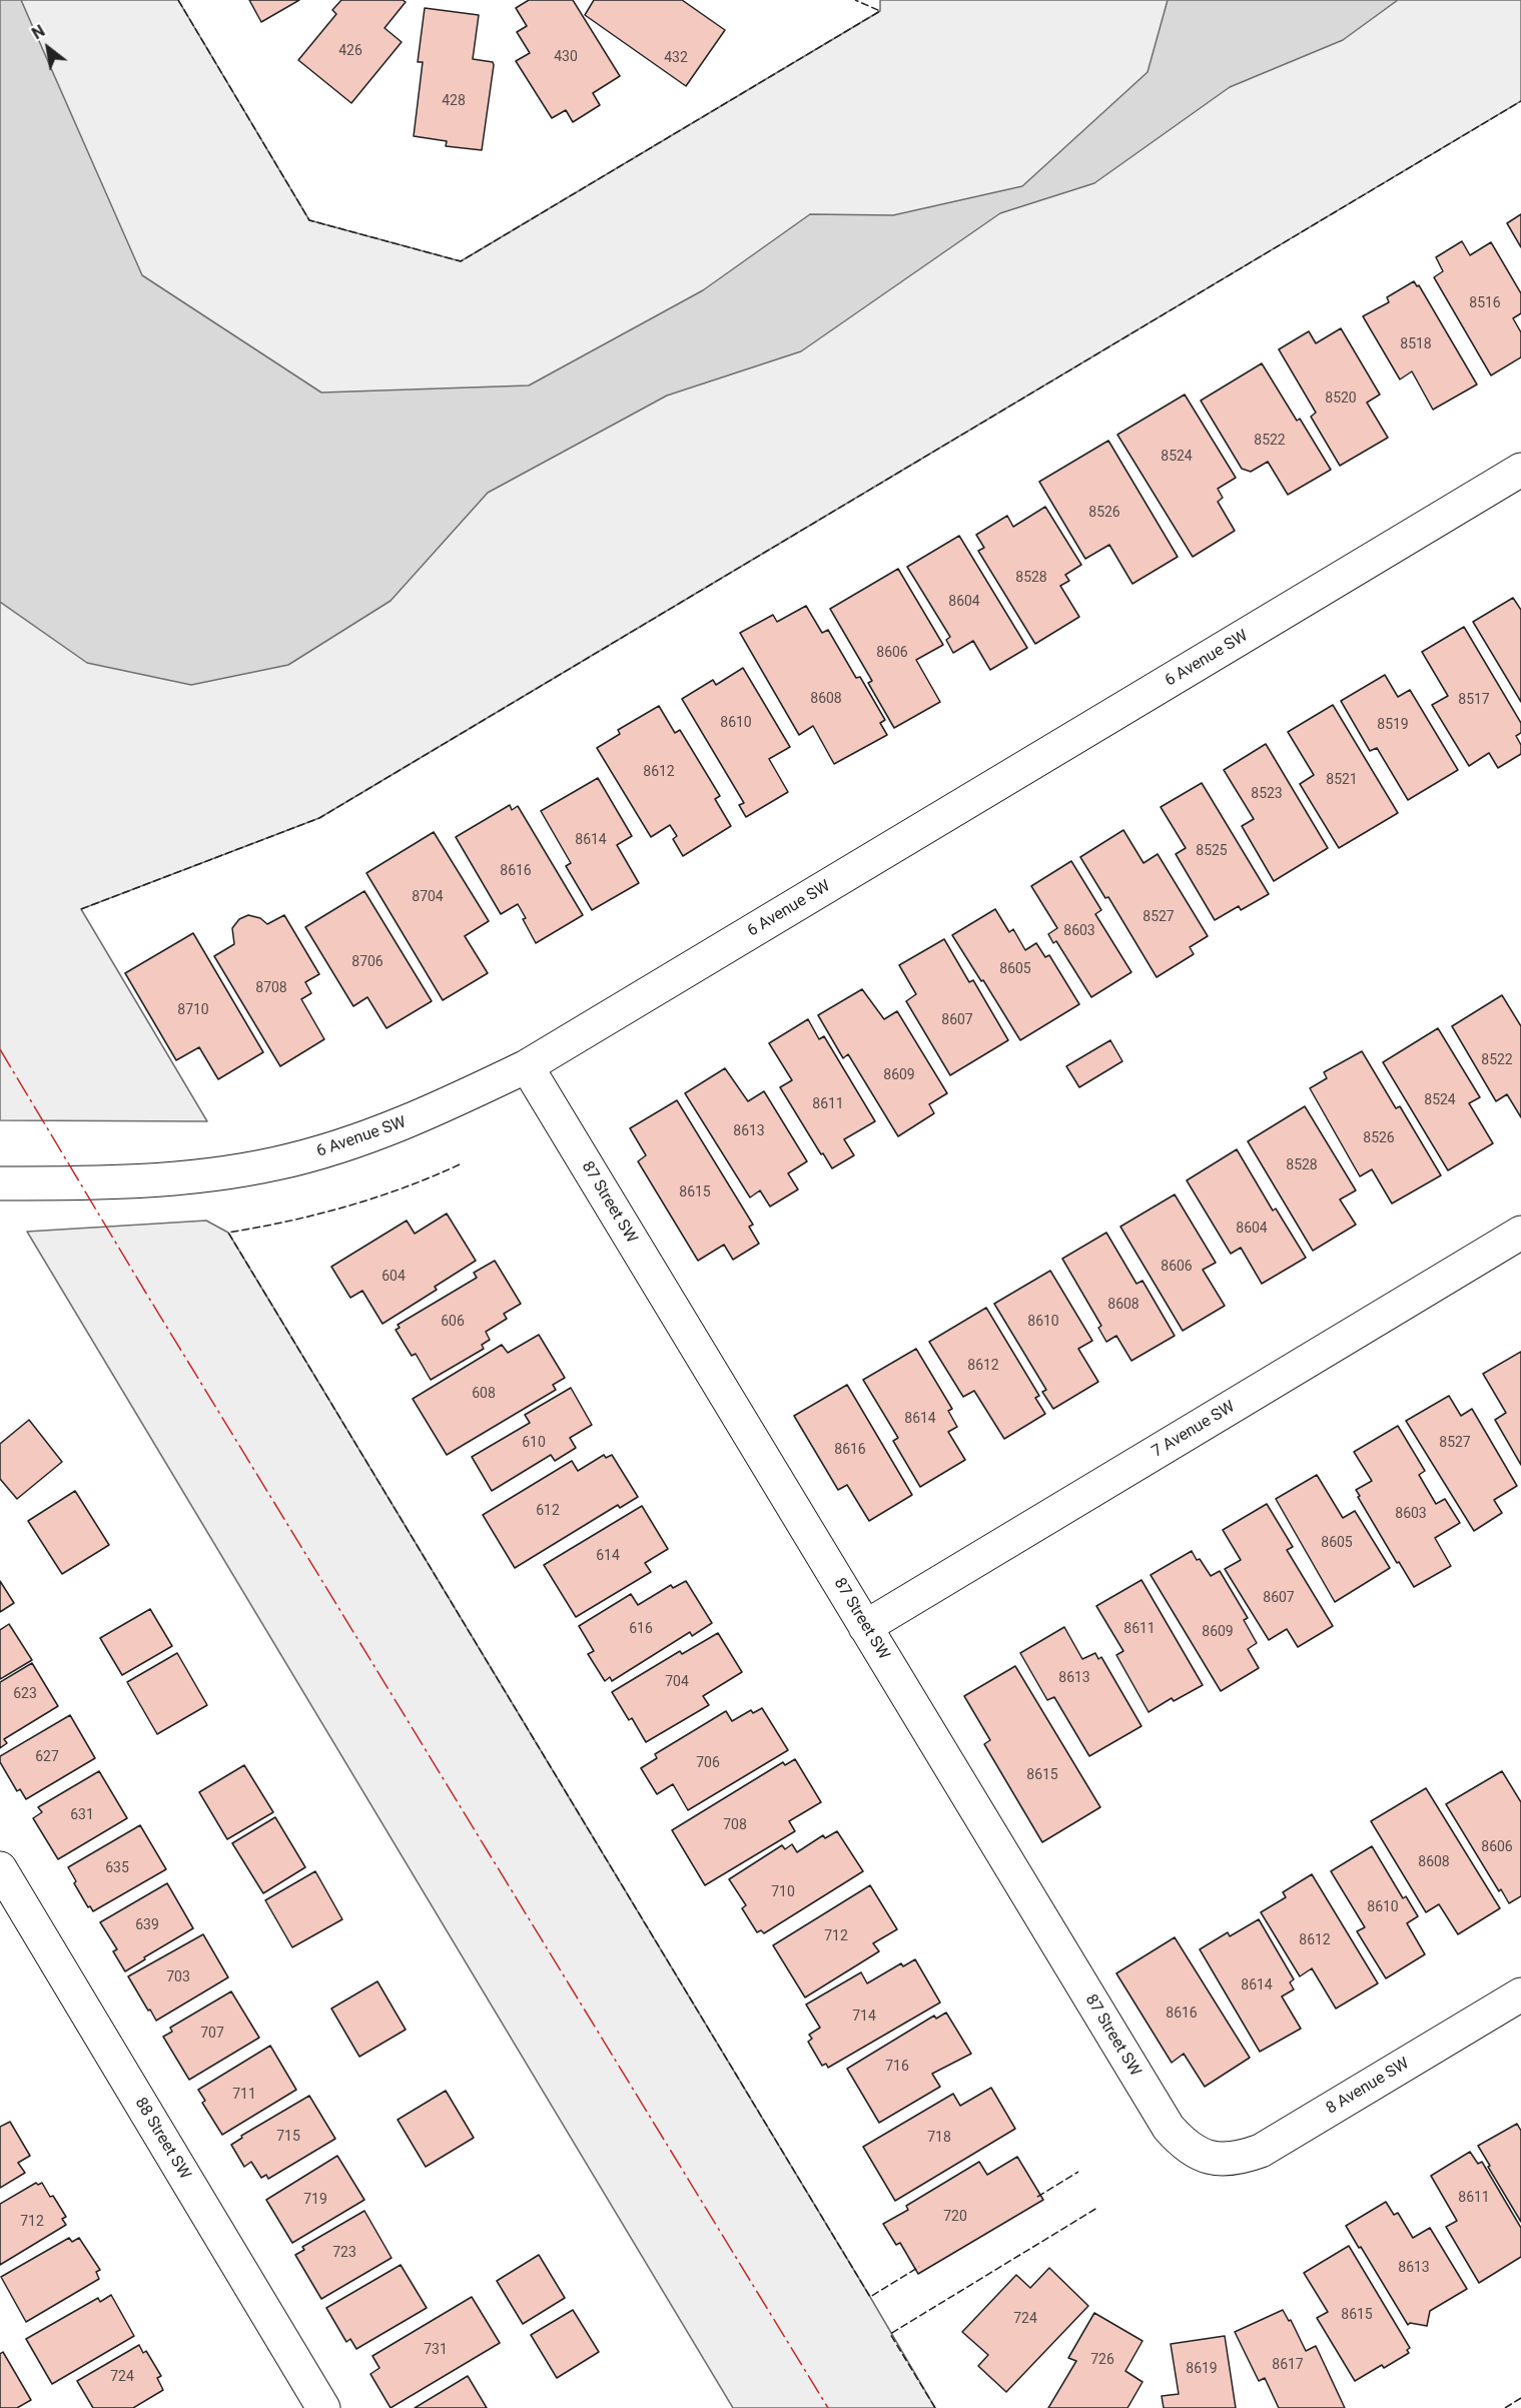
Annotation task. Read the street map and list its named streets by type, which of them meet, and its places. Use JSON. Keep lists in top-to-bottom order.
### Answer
{
  "streets": {
    "street": [
      "6 Avenue SW",
      "87 Street SW",
      "7 Avenue SW",
      "8 Avenue SW",
      "88 Street SW"
    ]
  },
  "crossings": [
    ["6 Avenue SW", "87 Street SW"],
    ["87 Street SW", "7 Avenue SW"],
    ["87 Street SW", "8 Avenue SW"]
  ],
  "house_numbers": [
    "426",
    "430",
    "432",
    "428",
    "8516",
    "8518",
    "8520",
    "8522",
    "8524",
    "8526",
    "8528",
    "8604",
    "8606",
    "8608",
    "8517",
    "8610",
    "8519",
    "8612",
    "8521",
    "8523",
    "8614",
    "8525",
    "8616",
    "8704",
    "8527",
    "8603",
    "8706",
    "8605",
    "8708",
    "8710",
    "8607",
    "8522",
    "8609",
    "8524",
    "8611",
    "8613",
    "8526",
    "8528",
    "8615",
    "8604",
    "8606",
    "604",
    "8608",
    "606",
    "8610",
    "8612",
    "608",
    "8614",
    "610",
    "8527",
    "8616",
    "612",
    "8603",
    "8605",
    "614",
    "8607",
    "616",
    "8611",
    "8609",
    "8613",
    "704",
    "623",
    "627",
    "706",
    "8615",
    "631",
    "708",
    "8606",
    "8608",
    "635",
    "710",
    "8610",
    "639",
    "712",
    "8612",
    "703",
    "8614",
    "8616",
    "714",
    "707",
    "716",
    "711",
    "715",
    "718",
    "8611",
    "719",
    "720",
    "712",
    "723",
    "8613",
    "8615",
    "724",
    "731",
    "726",
    "8617",
    "8619",
    "724"
  ],
  "north": "top left"
}
